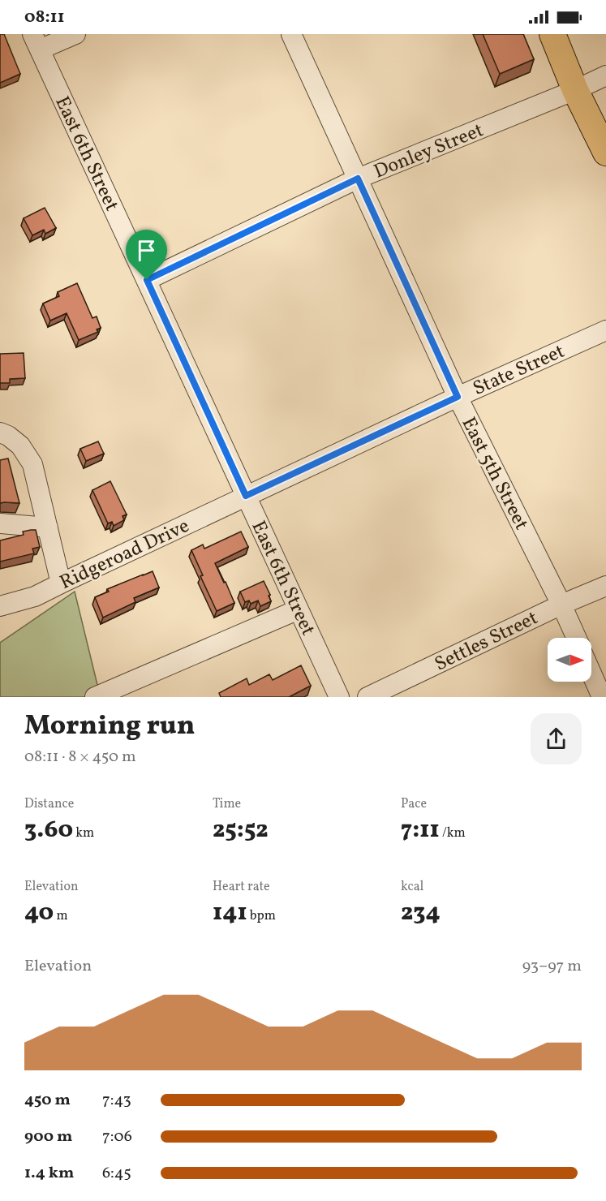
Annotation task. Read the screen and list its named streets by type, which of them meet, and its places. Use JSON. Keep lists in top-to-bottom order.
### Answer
{
  "streets": {
    "street": [
      "Donley Street",
      "East 6th Street",
      "State Street",
      "East 5th Street",
      "Ridgeroad Drive",
      "Settles Street"
    ]
  },
  "crossings": [
    ["Donley Street", "East 6th Street"],
    ["Donley Street", "East 5th Street"],
    ["East 6th Street", "State Street"],
    ["East 6th Street", "Ridgeroad Drive"],
    ["State Street", "East 5th Street"],
    ["State Street", "Ridgeroad Drive"],
    ["East 5th Street", "Settles Street"]
  ],
  "north": "right",
  "page": {
    "status": "08:11",
    "heading": ["Morning run", "08:11 · 8 × 450 m"],
    "stats": [
      ["Distance", "3.60 km"],
      ["Time", "25:52"],
      ["Pace", "7:11 /km"],
      ["Elevation", "40 m"],
      ["Heart rate", "141 bpm"],
      ["kcal", "234"]
    ],
    "chart": ["Elevation", "93–97 m"],
    "list": [
      {
        "name": "450 m",
        "note": "7:43"
      },
      {
        "name": "900 m",
        "note": "7:06"
      },
      {
        "name": "1.4 km",
        "note": "6:45"
      }
    ]
  }
}
